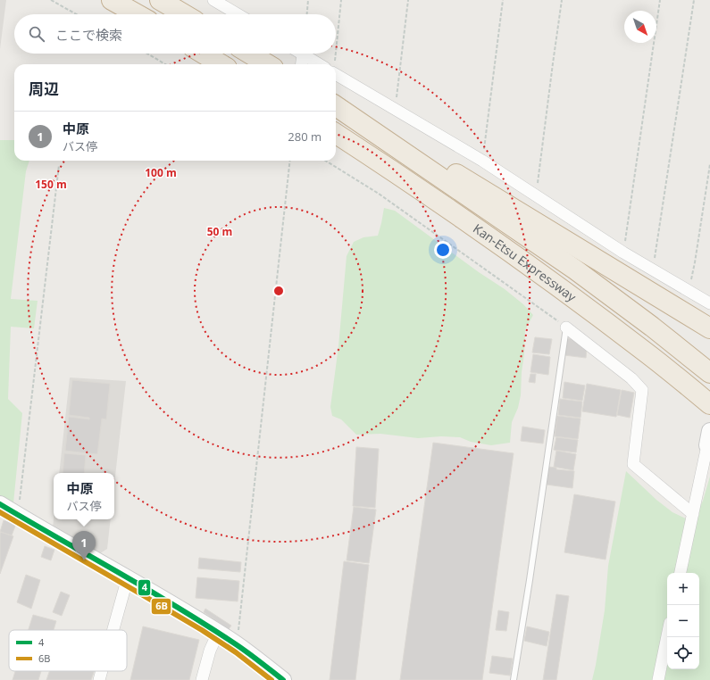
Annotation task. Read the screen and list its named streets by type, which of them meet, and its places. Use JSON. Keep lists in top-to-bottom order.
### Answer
{
  "streets": {
    "highway": ["Kan-Etsu Expressway"]
  },
  "lines": ["transit line 4", "transit line 6B"],
  "legend": ["4", "6B"],
  "north": "bottom right",
  "page": {
    "search": "ここで検索",
    "heading": "周辺",
    "list": [
      {
        "mark": "1",
        "name": "中原",
        "note": "バス停",
        "value": "280 m"
      }
    ],
    "popup": ["中原", "バス停"],
    "pins": "1",
    "map_buttons": ["+", "−"]
  },
  "rings": ["100 m", "150 m", "50 m"]
}
